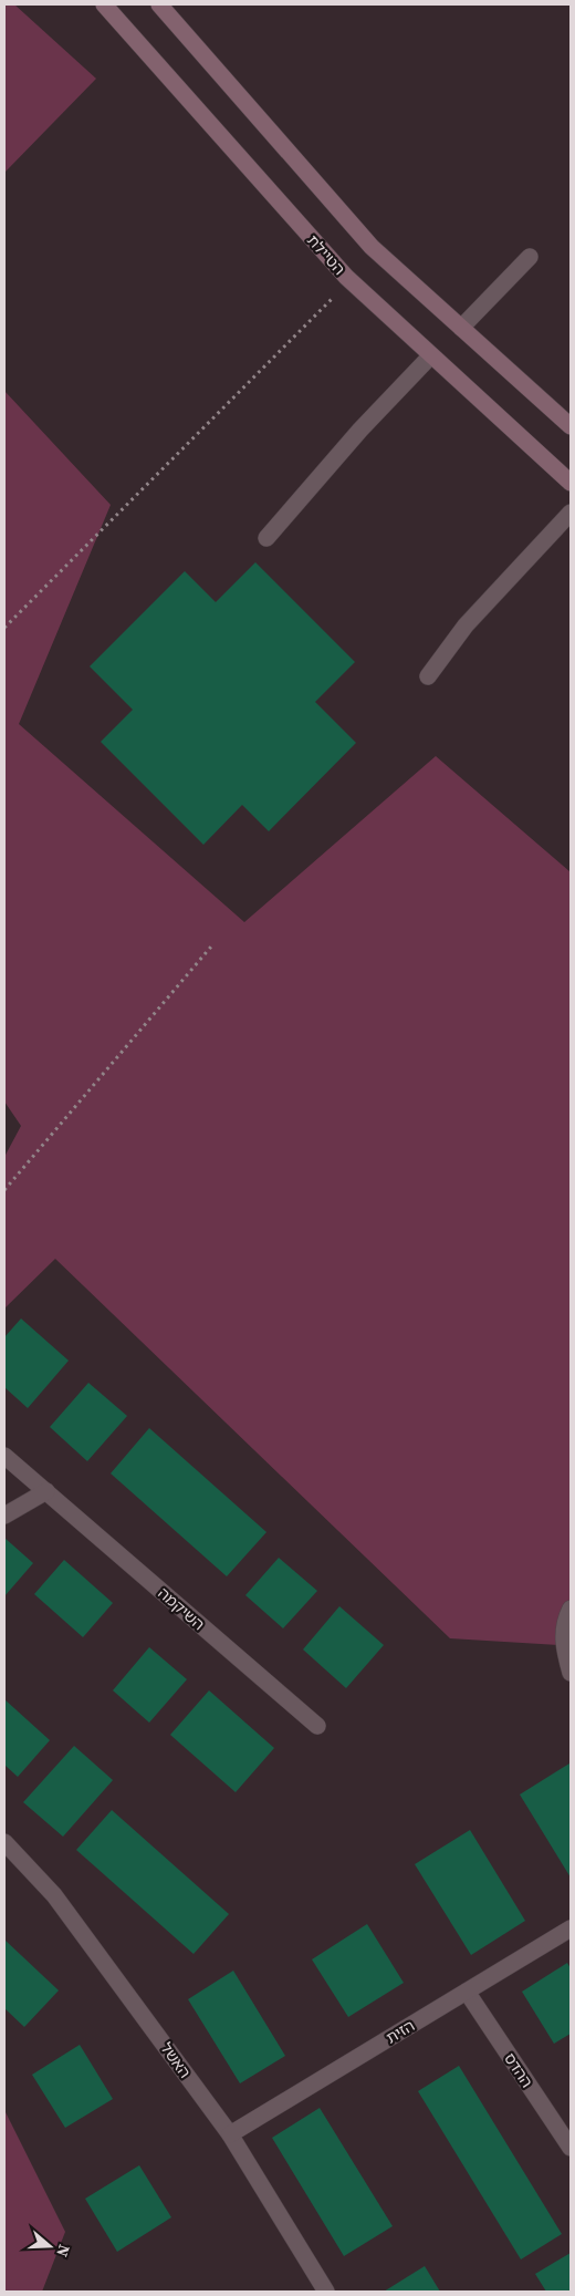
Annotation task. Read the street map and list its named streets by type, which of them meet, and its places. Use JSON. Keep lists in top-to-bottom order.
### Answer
{
  "streets": {
    "main road": ["הטיילת"],
    "street": [
      "השיקמה",
      "הזית",
      "האשל",
      "ההדס"
    ]
  },
  "crossings": [
    ["הזית", "האשל"],
    ["הזית", "ההדס"]
  ],
  "north": "right"
}
